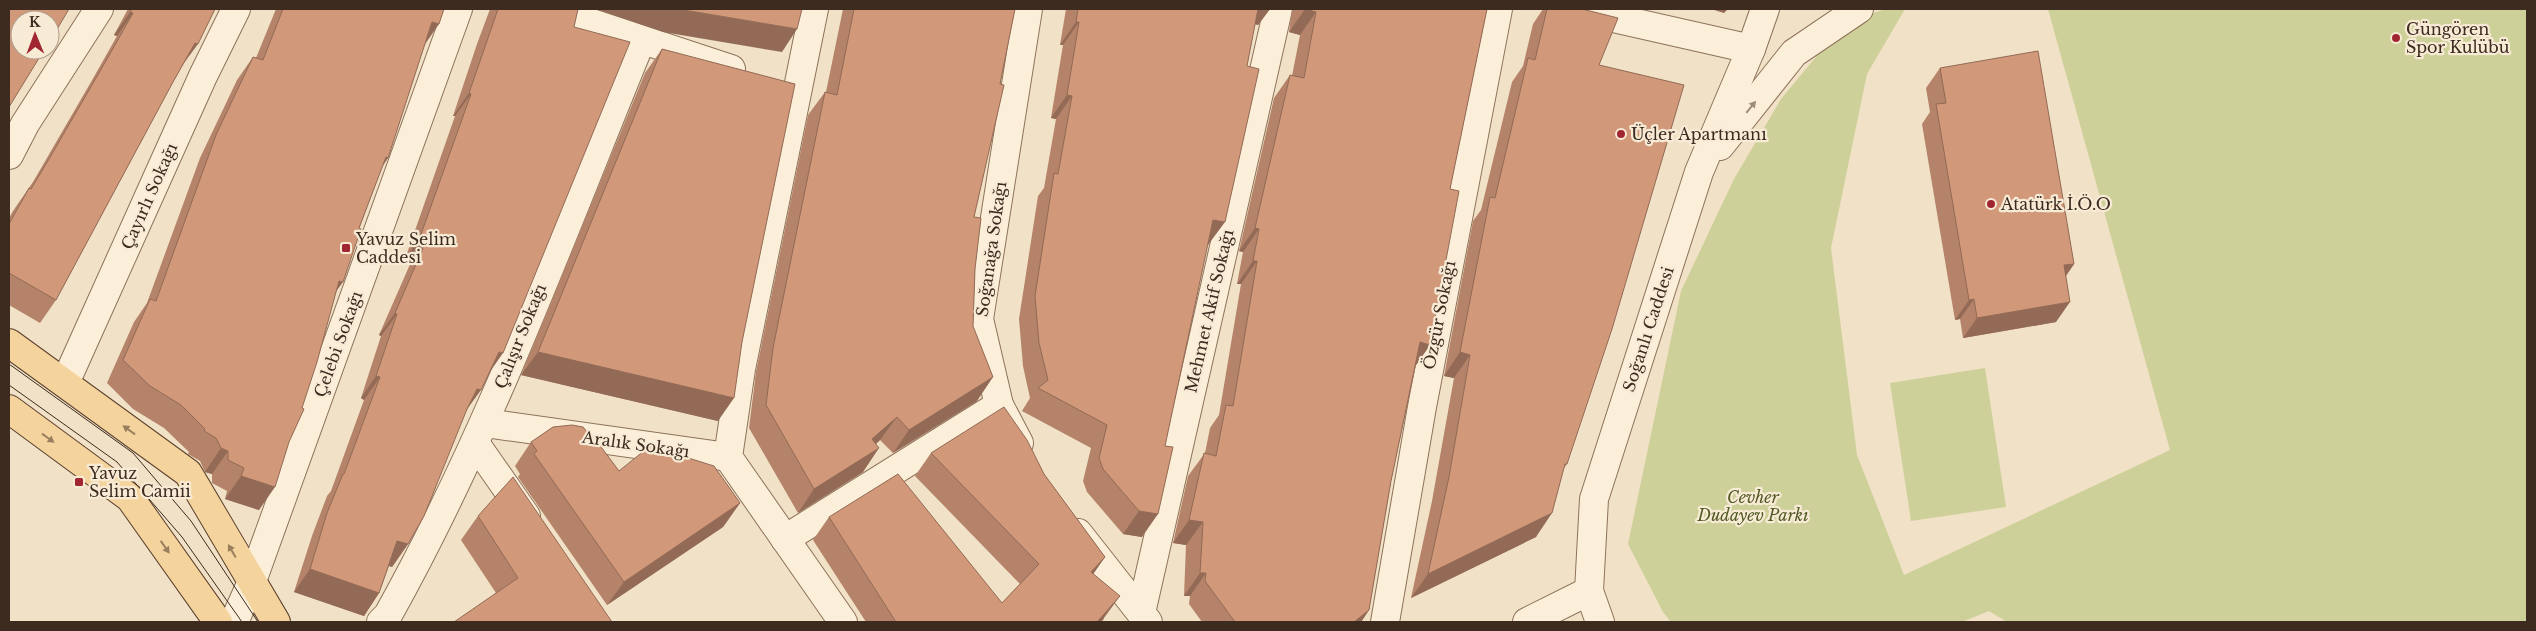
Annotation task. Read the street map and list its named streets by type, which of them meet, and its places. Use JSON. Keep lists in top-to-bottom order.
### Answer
{
  "streets": {
    "street": [
      "Çayırlı Sokağı",
      "Soğanağa Sokağı",
      "Mehmet Akif Sokağı",
      "Özgür Sokağı",
      "Soğanlı Caddesi",
      "Çalışır Sokağı",
      "Çelebi Sokağı",
      "Aralık Sokağı"
    ]
  },
  "crossings": [
    ["Çalışır Sokağı", "Aralık Sokağı"]
  ],
  "parks": ["Cevher Dudayev Parkı"],
  "places": {
    "other": ["Güngören Spor Kulübü", "Üçler Apartmanı", "Atatürk İ.Ö.O"],
    "transit": ["Yavuz Selim Caddesi", "Yavuz Selim Camii"]
  },
  "north": "top"
}
